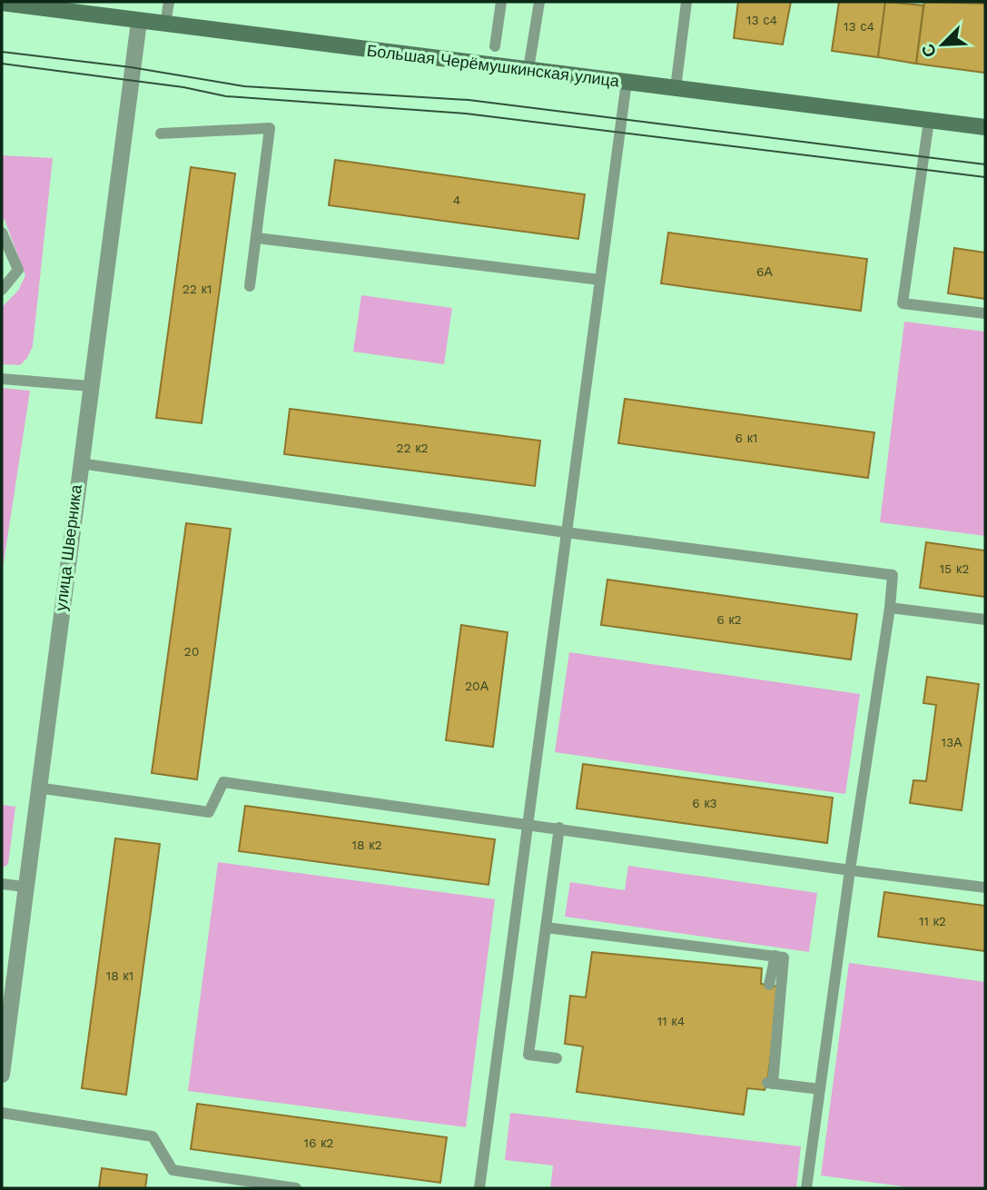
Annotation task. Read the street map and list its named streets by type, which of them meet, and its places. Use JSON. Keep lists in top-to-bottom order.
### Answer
{
  "streets": {
    "main road": ["Большая Черёмушкинская улица"],
    "street": ["улица Шверника"]
  },
  "crossings": [
    ["Большая Черёмушкинская улица", "улица Шверника"]
  ],
  "house_numbers": [
    "13 с4",
    "13 с4",
    "4",
    "6А",
    "22 к1",
    "6 к1",
    "22 к2",
    "15 к2",
    "6 к2",
    "20",
    "20А",
    "13А",
    "6 к3",
    "18 к2",
    "11 к2",
    "18 к1",
    "11 к4",
    "16 к2"
  ],
  "north": "bottom left"
}
